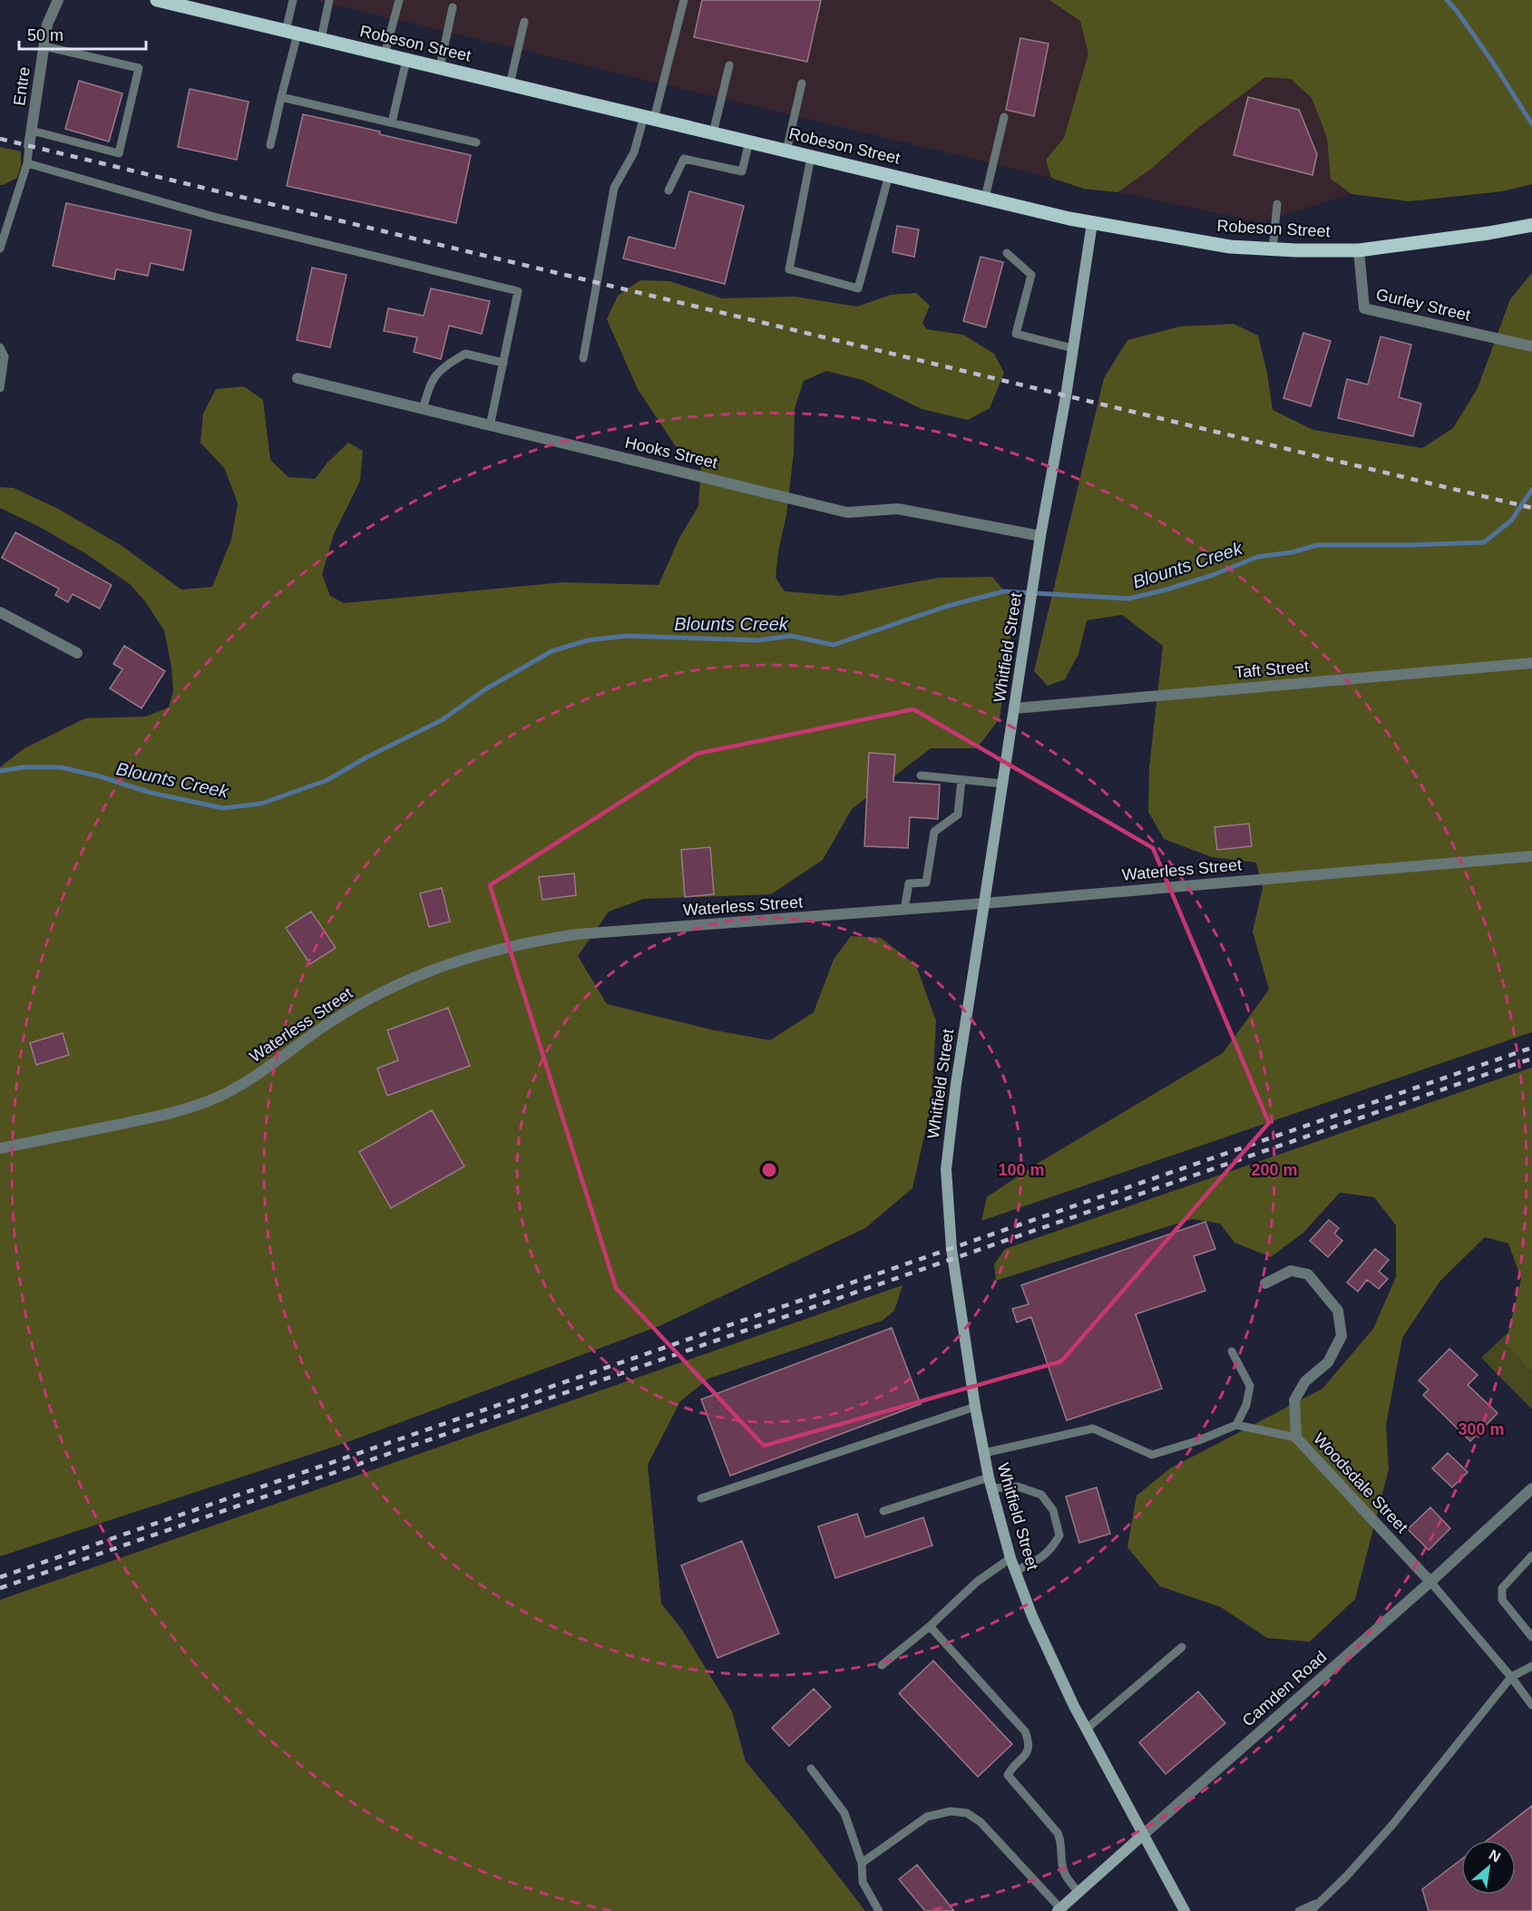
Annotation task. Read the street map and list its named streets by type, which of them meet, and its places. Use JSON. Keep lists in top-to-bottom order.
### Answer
{
  "streets": {
    "main road": ["Robeson Street", "Whitfield Street", "Camden Road"],
    "street": [
      "Entre",
      "Gurley Street",
      "Hooks Street",
      "Taft Street",
      "Waterless Street",
      "Woodsdale Street"
    ]
  },
  "crossings": [
    ["Robeson Street", "Gurley Street"],
    ["Robeson Street", "Whitfield Street"],
    ["Hooks Street", "Whitfield Street"],
    ["Whitfield Street", "Taft Street"],
    ["Whitfield Street", "Waterless Street"],
    ["Whitfield Street", "Camden Road"],
    ["Woodsdale Street", "Camden Road"]
  ],
  "water": ["Blounts Creek"],
  "scale_bar": "50 m",
  "north": "top right",
  "rings": ["100 m", "200 m", "300 m"]
}
